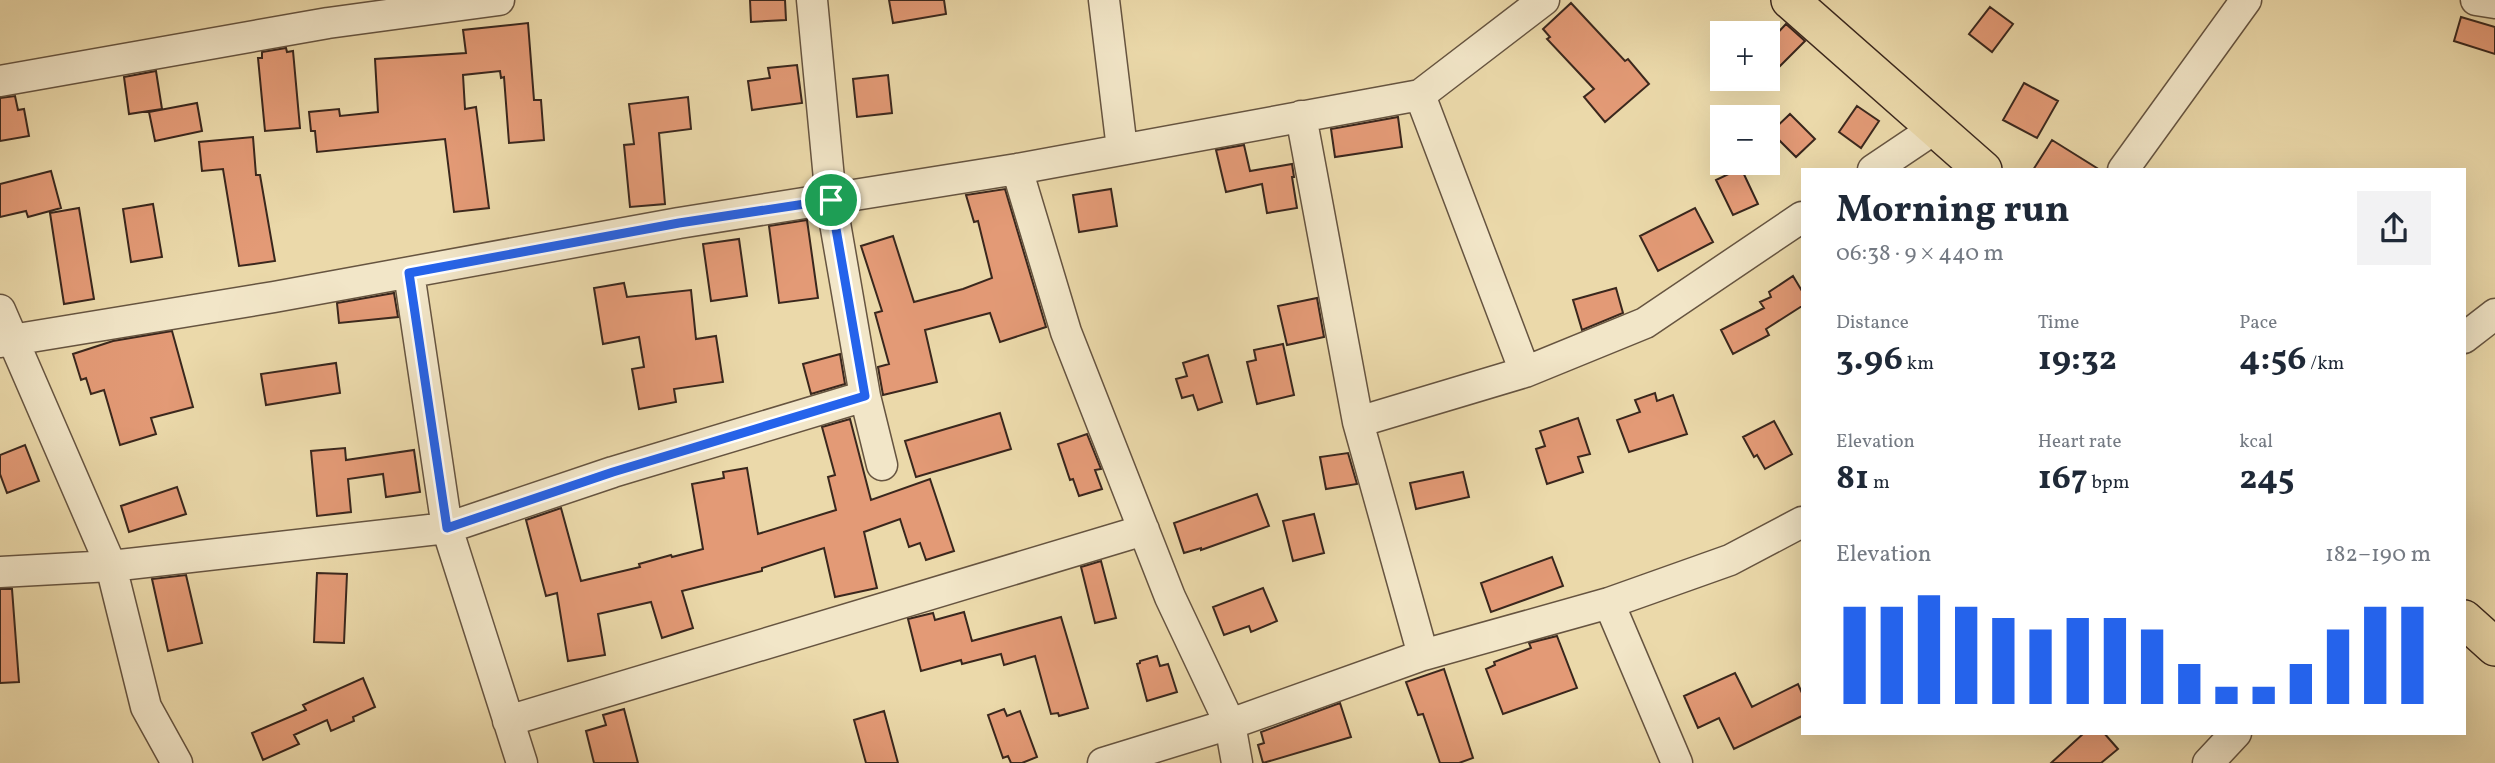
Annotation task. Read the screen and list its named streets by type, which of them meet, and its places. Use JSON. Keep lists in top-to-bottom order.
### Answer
{
  "page": {
    "map_buttons": ["+", "−"],
    "heading": ["Morning run", "06:38 · 9 × 440 m"],
    "stats": [
      ["Distance", "3.96 km"],
      ["Time", "19:32"],
      ["Pace", "4:56 /km"],
      ["Elevation", "81 m"],
      ["Heart rate", "167 bpm"],
      ["kcal", "245"]
    ],
    "chart": ["Elevation", "182–190 m"]
  }
}
